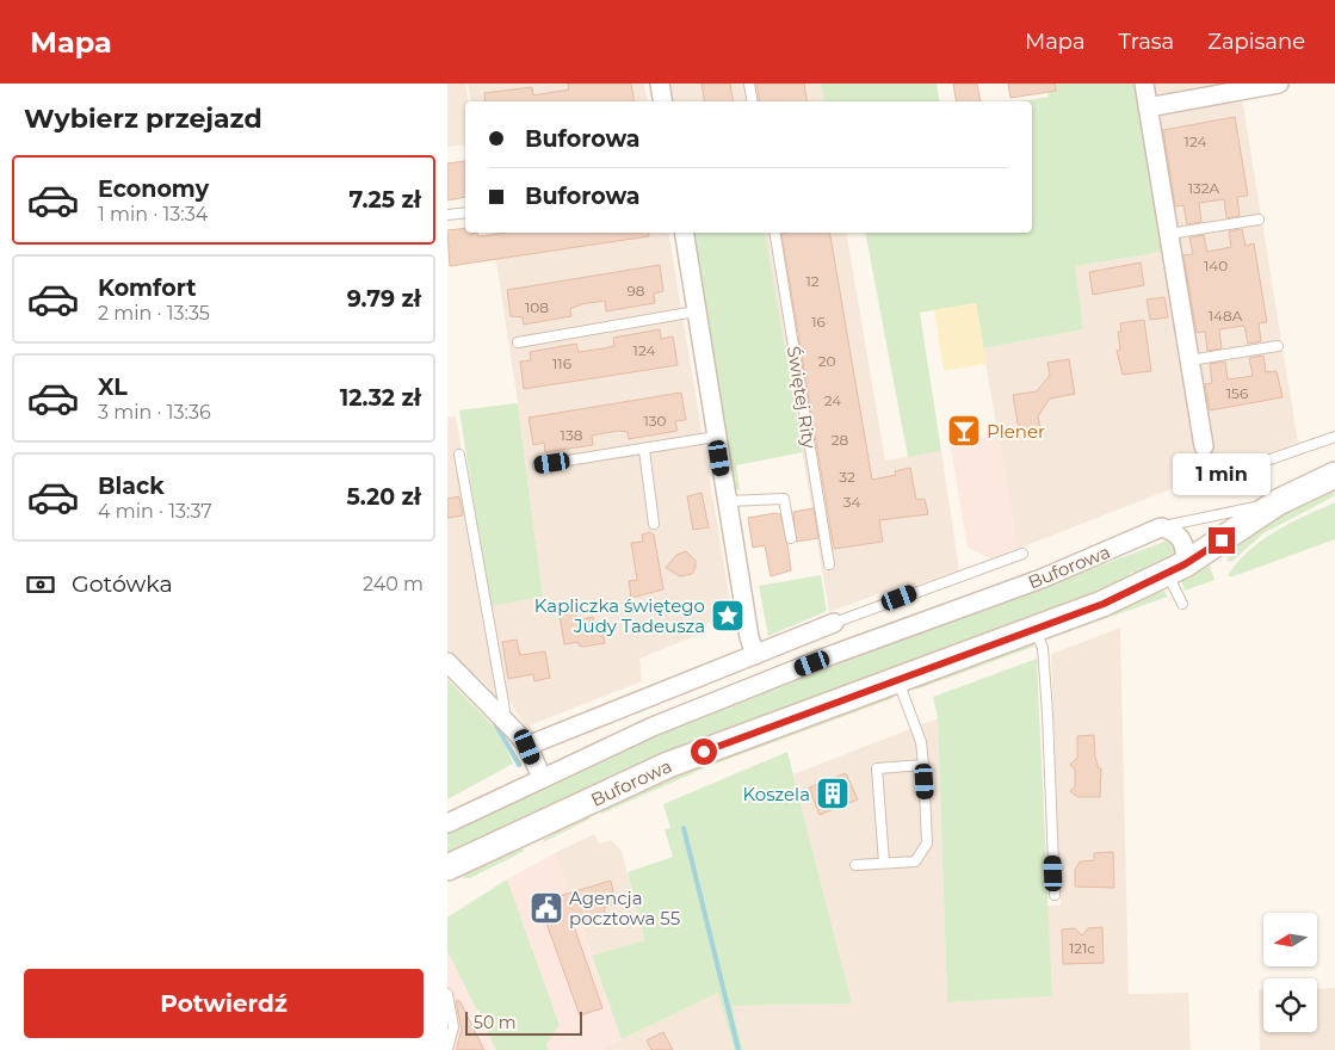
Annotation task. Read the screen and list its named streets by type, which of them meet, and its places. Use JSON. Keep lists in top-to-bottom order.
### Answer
{
  "streets": {
    "main road": ["Buforowa"],
    "lane": ["Świętej Rity"]
  },
  "places": {
    "bar": ["Plener"],
    "place": ["Kapliczka świętego Judy Tadeusza"],
    "building": ["Koszela"],
    "public building": ["Agencja pocztowa 55"]
  },
  "house_numbers": [
    "124",
    "132A",
    "140",
    "12",
    "98",
    "108",
    "148A",
    "16",
    "124",
    "20",
    "116",
    "156",
    "24",
    "130",
    "138",
    "28",
    "32",
    "34",
    "121c"
  ],
  "scale_bar": "50 m",
  "north": "left",
  "page": {
    "header": "Mapa",
    "nav": ["Mapa", "Trasa", "Zapisane"],
    "heading": "Wybierz przejazd",
    "banner": ["Buforowa", "Buforowa"],
    "list": [
      {
        "name": "Economy",
        "note": "1 min · 13:34",
        "value": "7.25 zł"
      },
      {
        "name": "Komfort",
        "note": "2 min · 13:35",
        "value": "9.79 zł"
      },
      {
        "name": "XL",
        "note": "3 min · 13:36",
        "value": "12.32 zł"
      },
      {
        "name": "Black",
        "note": "4 min · 13:37",
        "value": "5.20 zł"
      }
    ],
    "bubble": "1 min",
    "pay": ["Gotówka", "240 m"],
    "buttons": "Potwierdź",
    "scale": "50 m"
  }
}
